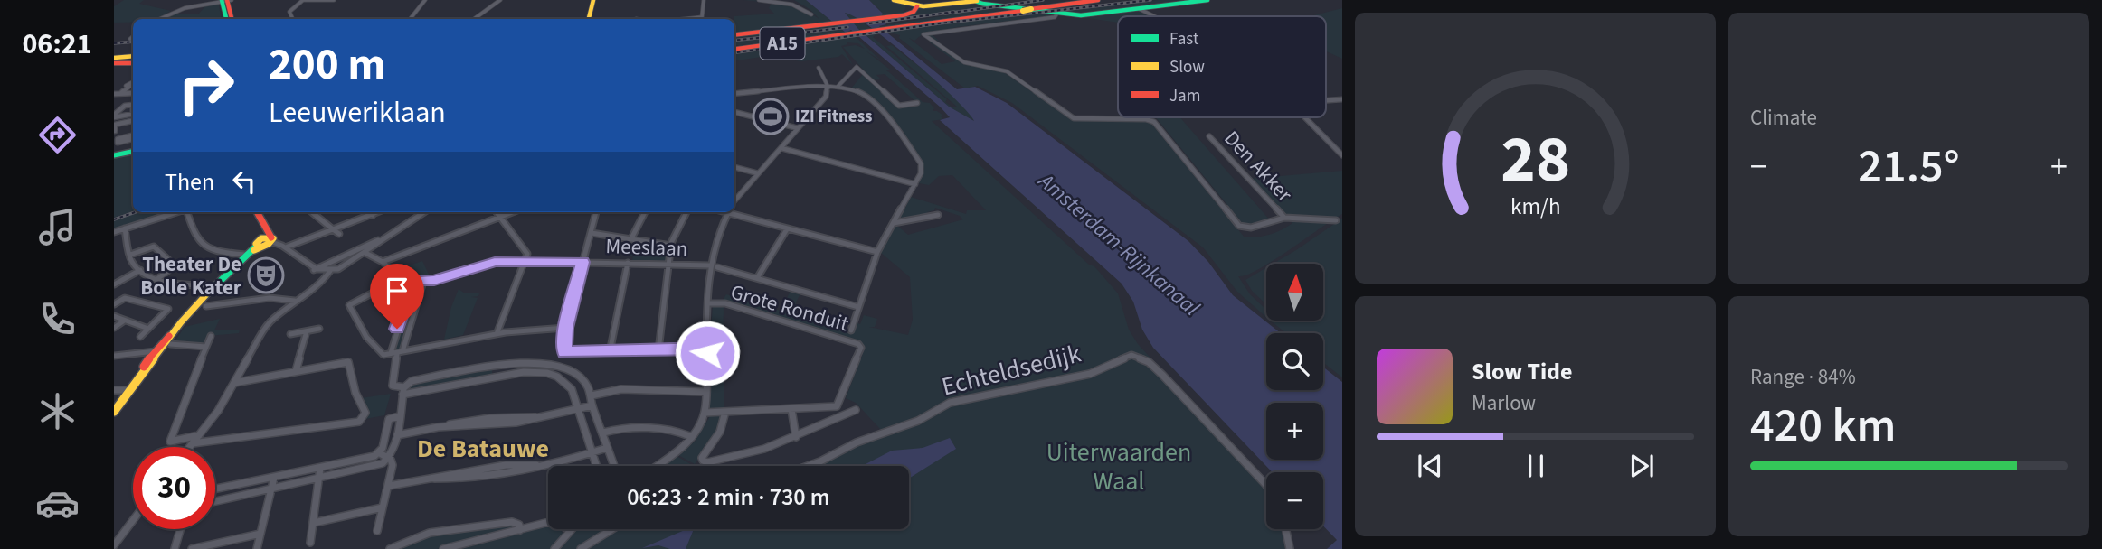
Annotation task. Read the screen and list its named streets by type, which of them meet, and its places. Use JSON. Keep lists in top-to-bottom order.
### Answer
{
  "streets": {
    "main road": ["A15"],
    "street": [
      "Den Akker",
      "Meeslaan",
      "Grote Ronduit",
      "Echteldsedijk"
    ]
  },
  "districts": ["De Batauwe"],
  "water": ["Amsterdam-Rijnkanaal"],
  "parks": ["Uiterwaarden Waal"],
  "places": {
    "sports": ["IZI Fitness"],
    "theatre": ["Theater De Bolle Kater"]
  },
  "legend": ["Fast", "Slow", "Jam"],
  "north": "top",
  "page": {
    "tabs": "06:21",
    "tile": [
      "Climate",
      ["Range · 84%", "420 km"]
    ],
    "turn": ["200 m", "Leeuweriklaan"],
    "heat": ["−", "21.5°", "+"],
    "then": "Then",
    "map_buttons": ["+", "−"],
    "song": ["Slow Tide", "Marlow"],
    "limit": "30",
    "trip": "06:23 · 2 min · 730 m",
    "gauge": ["28", "km/h"]
  }
}
